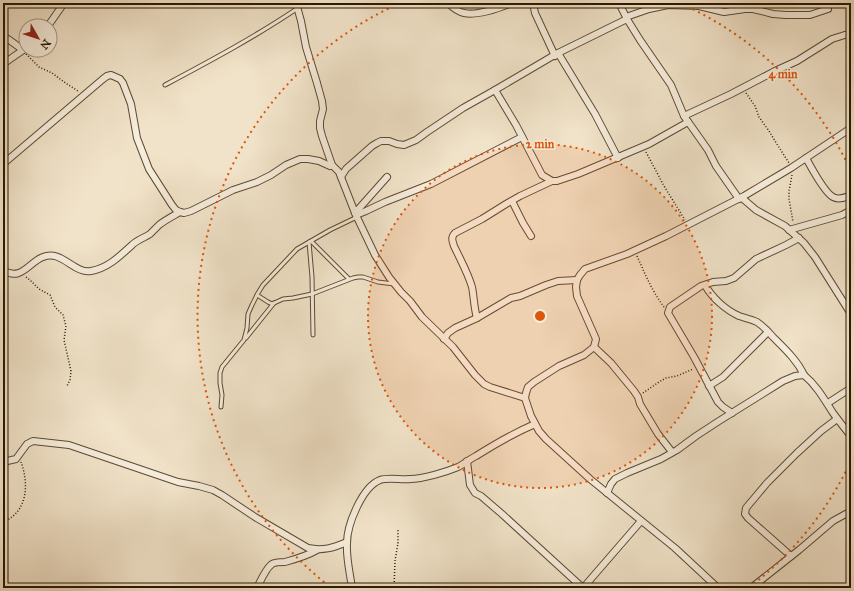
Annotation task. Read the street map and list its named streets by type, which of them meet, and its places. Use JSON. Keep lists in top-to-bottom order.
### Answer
{
  "north": "bottom right",
  "rings": ["4 min", "2 min"]
}
